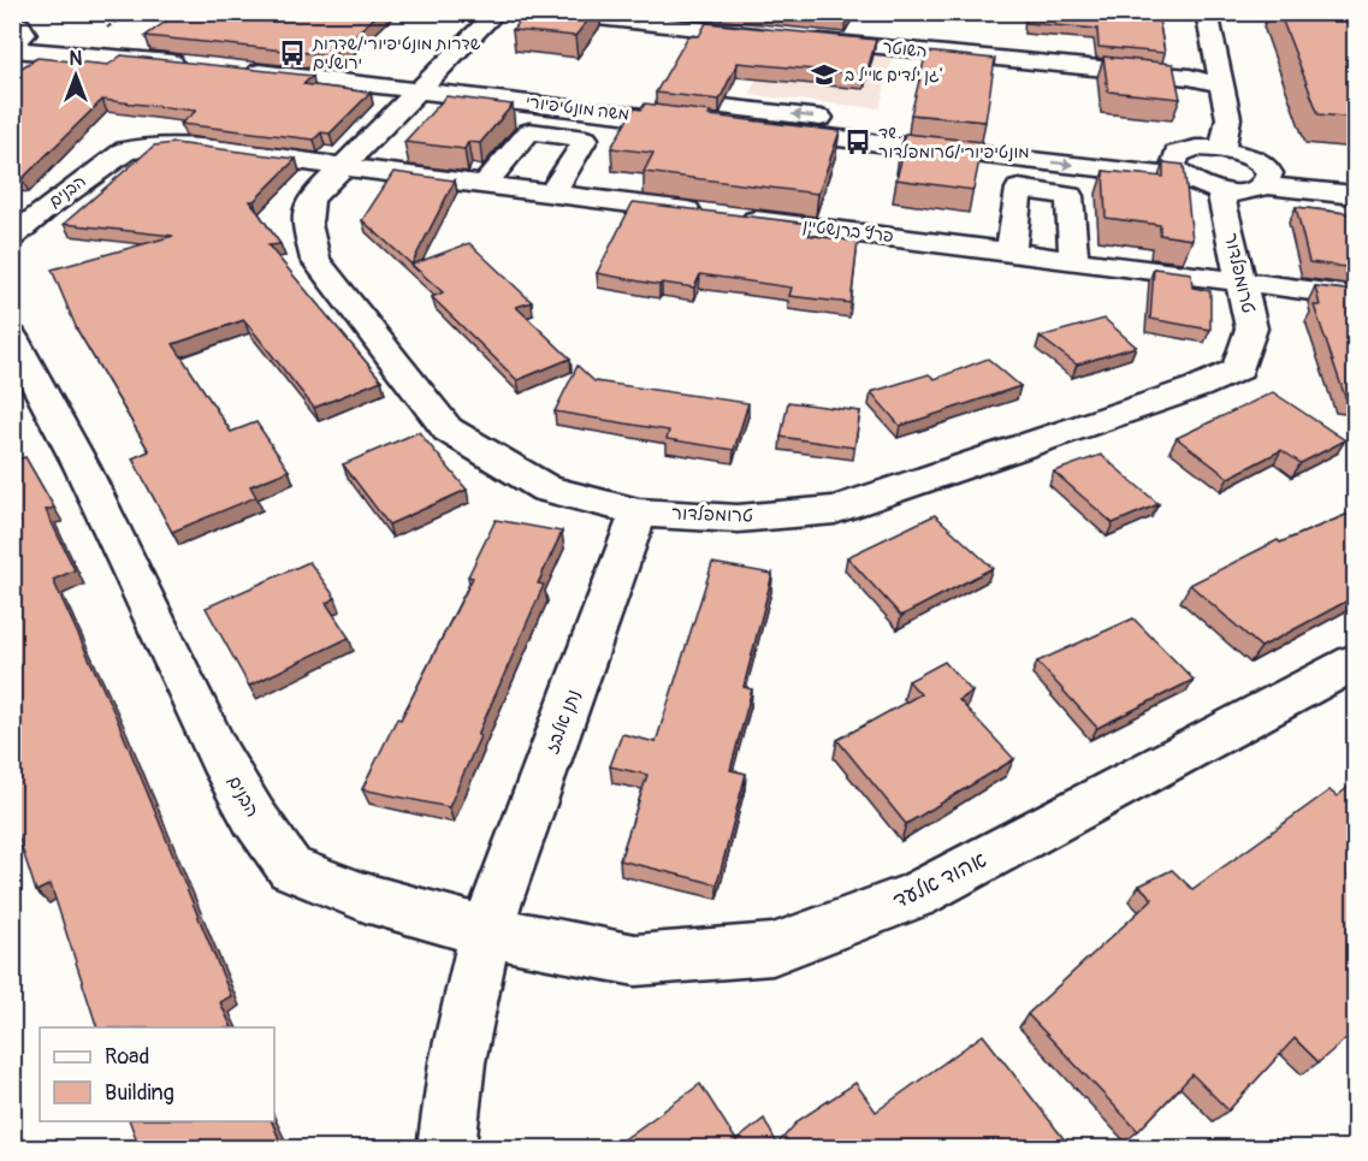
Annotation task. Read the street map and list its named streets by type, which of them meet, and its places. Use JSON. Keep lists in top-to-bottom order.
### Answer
{
  "streets": {
    "street": [
      "השוטר",
      "משה מונטיפיורי",
      "הבנים",
      "פרץ ברנשטיין",
      "טרומפלדור",
      "נתן אלבז",
      "אהוד אלעד"
    ]
  },
  "crossings": [
    ["משה מונטיפיורי", "טרומפלדור"],
    ["הבנים", "פרץ ברנשטיין"],
    ["הבנים", "נתן אלבז"],
    ["הבנים", "אהוד אלעד"],
    ["פרץ ברנשטיין", "טרומפלדור"],
    ["טרומפלדור", "נתן אלבז"],
    ["נתן אלבז", "אהוד אלעד"]
  ],
  "places": {
    "bus stop": ["שדרות מונטיפיורי/שדרות ירושלים", "שד. מונטיפיורי/טרומפלדור"],
    "school or university": ["גן ילדים אייל ב'"]
  },
  "legend": ["Road", "Building"],
  "north": "top"
}
